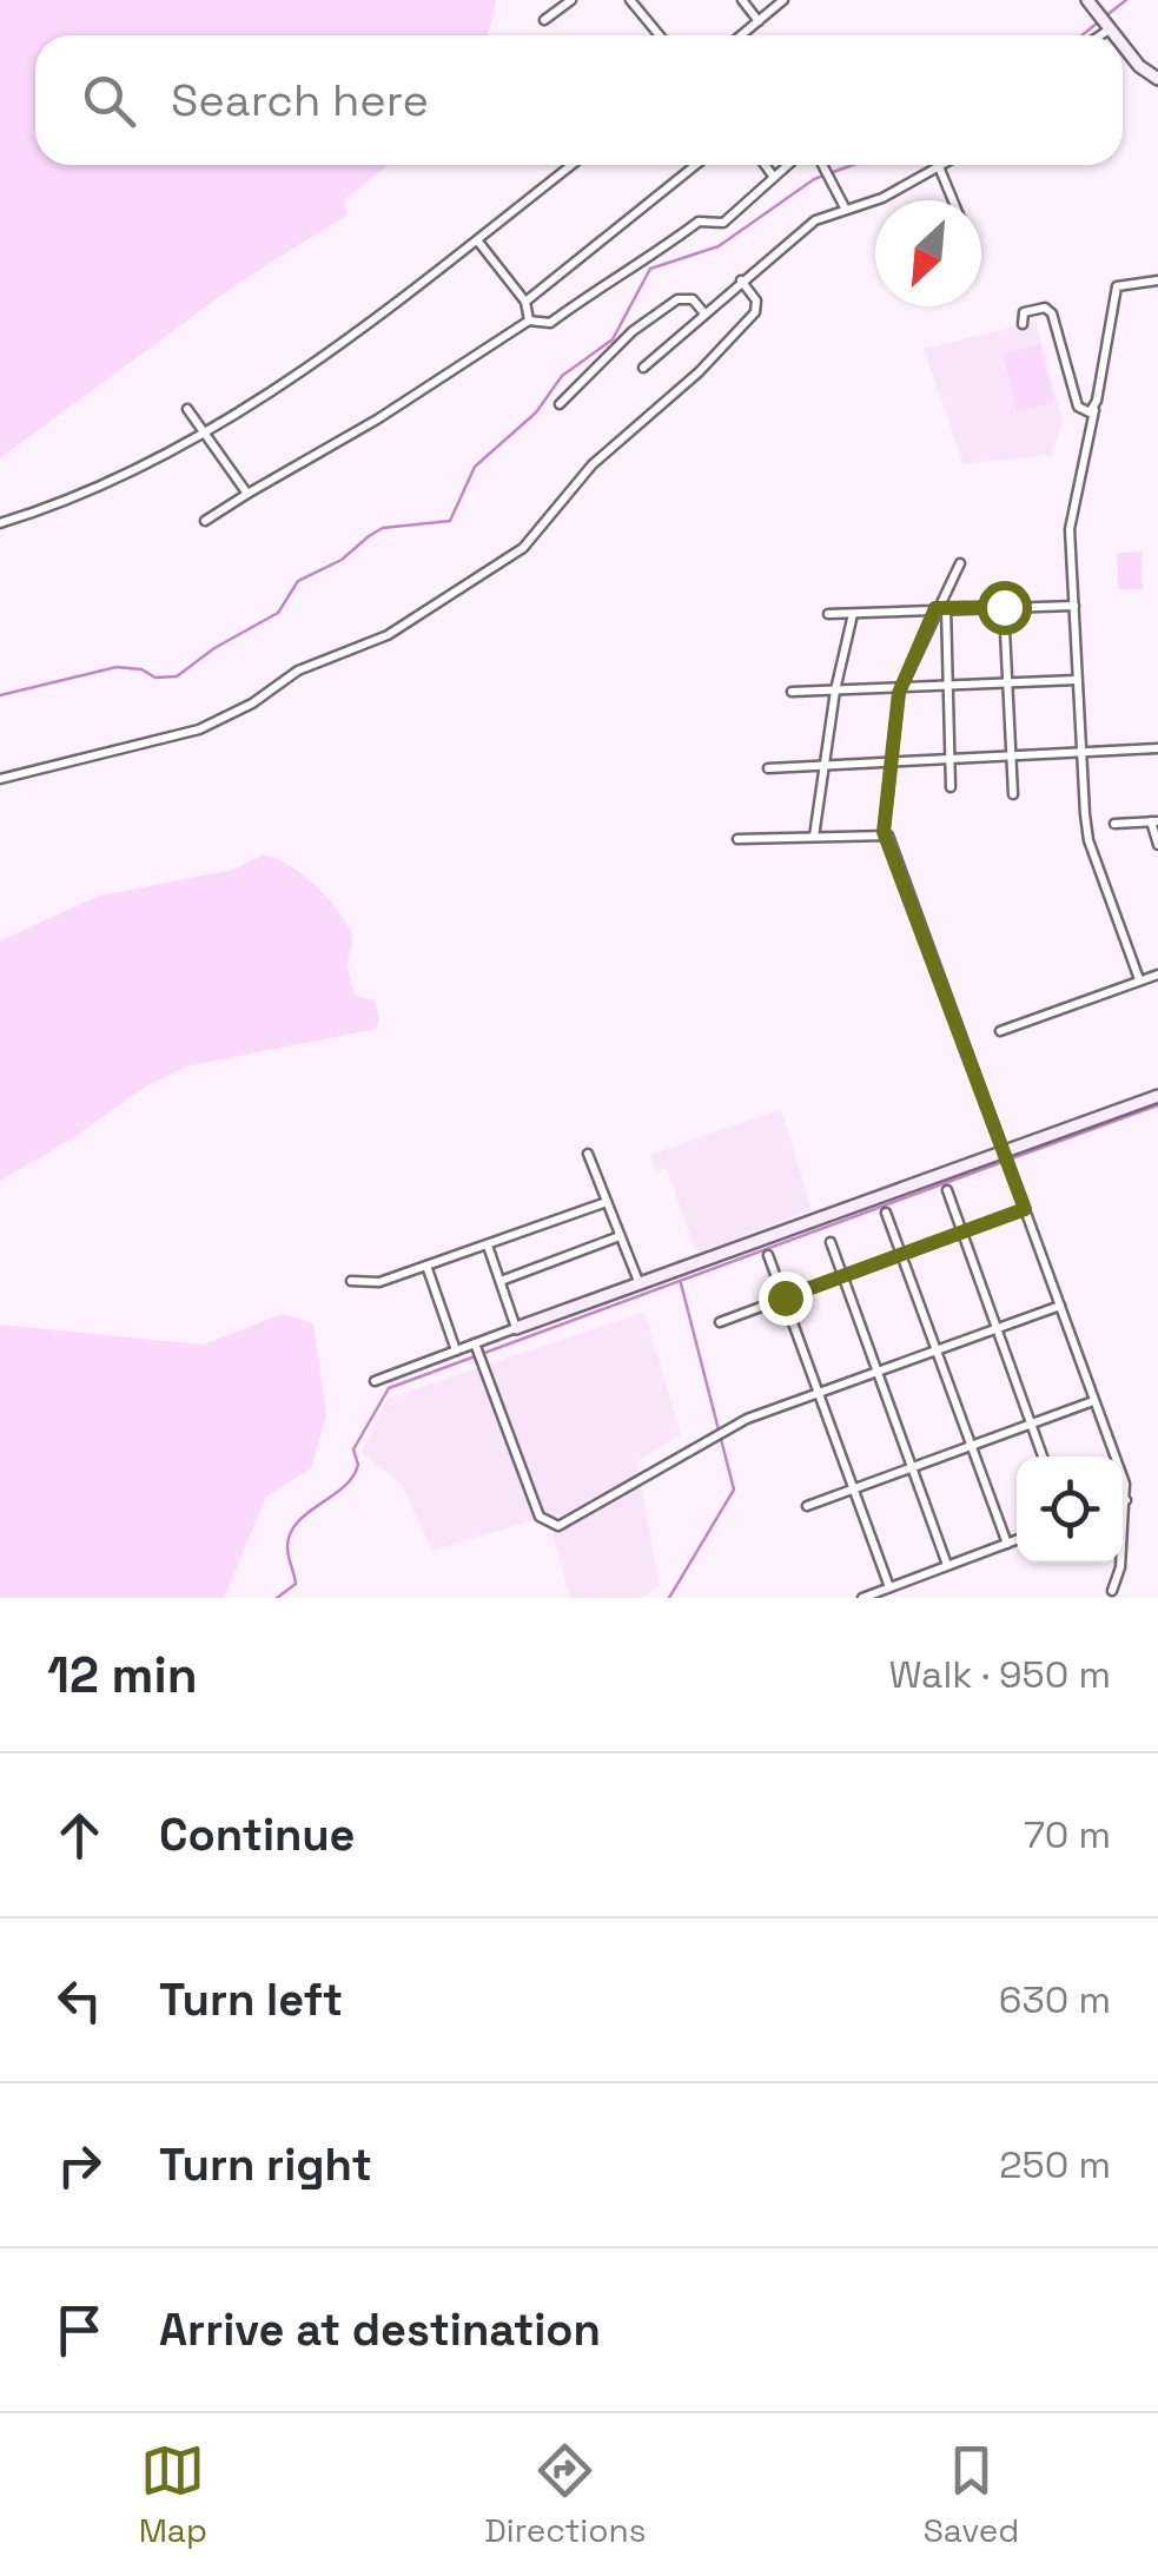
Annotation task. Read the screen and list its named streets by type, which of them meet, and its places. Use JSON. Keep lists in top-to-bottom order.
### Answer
{
  "north": "bottom left",
  "page": {
    "search": "Search here",
    "heading": ["12 min", "Walk · 950 m"],
    "list": [
      ["Continue", "70 m"],
      ["Turn left", "630 m"],
      ["Turn right", "250 m"],
      "Arrive at destination"
    ],
    "nav": ["Map", "Directions", "Saved"]
  }
}
